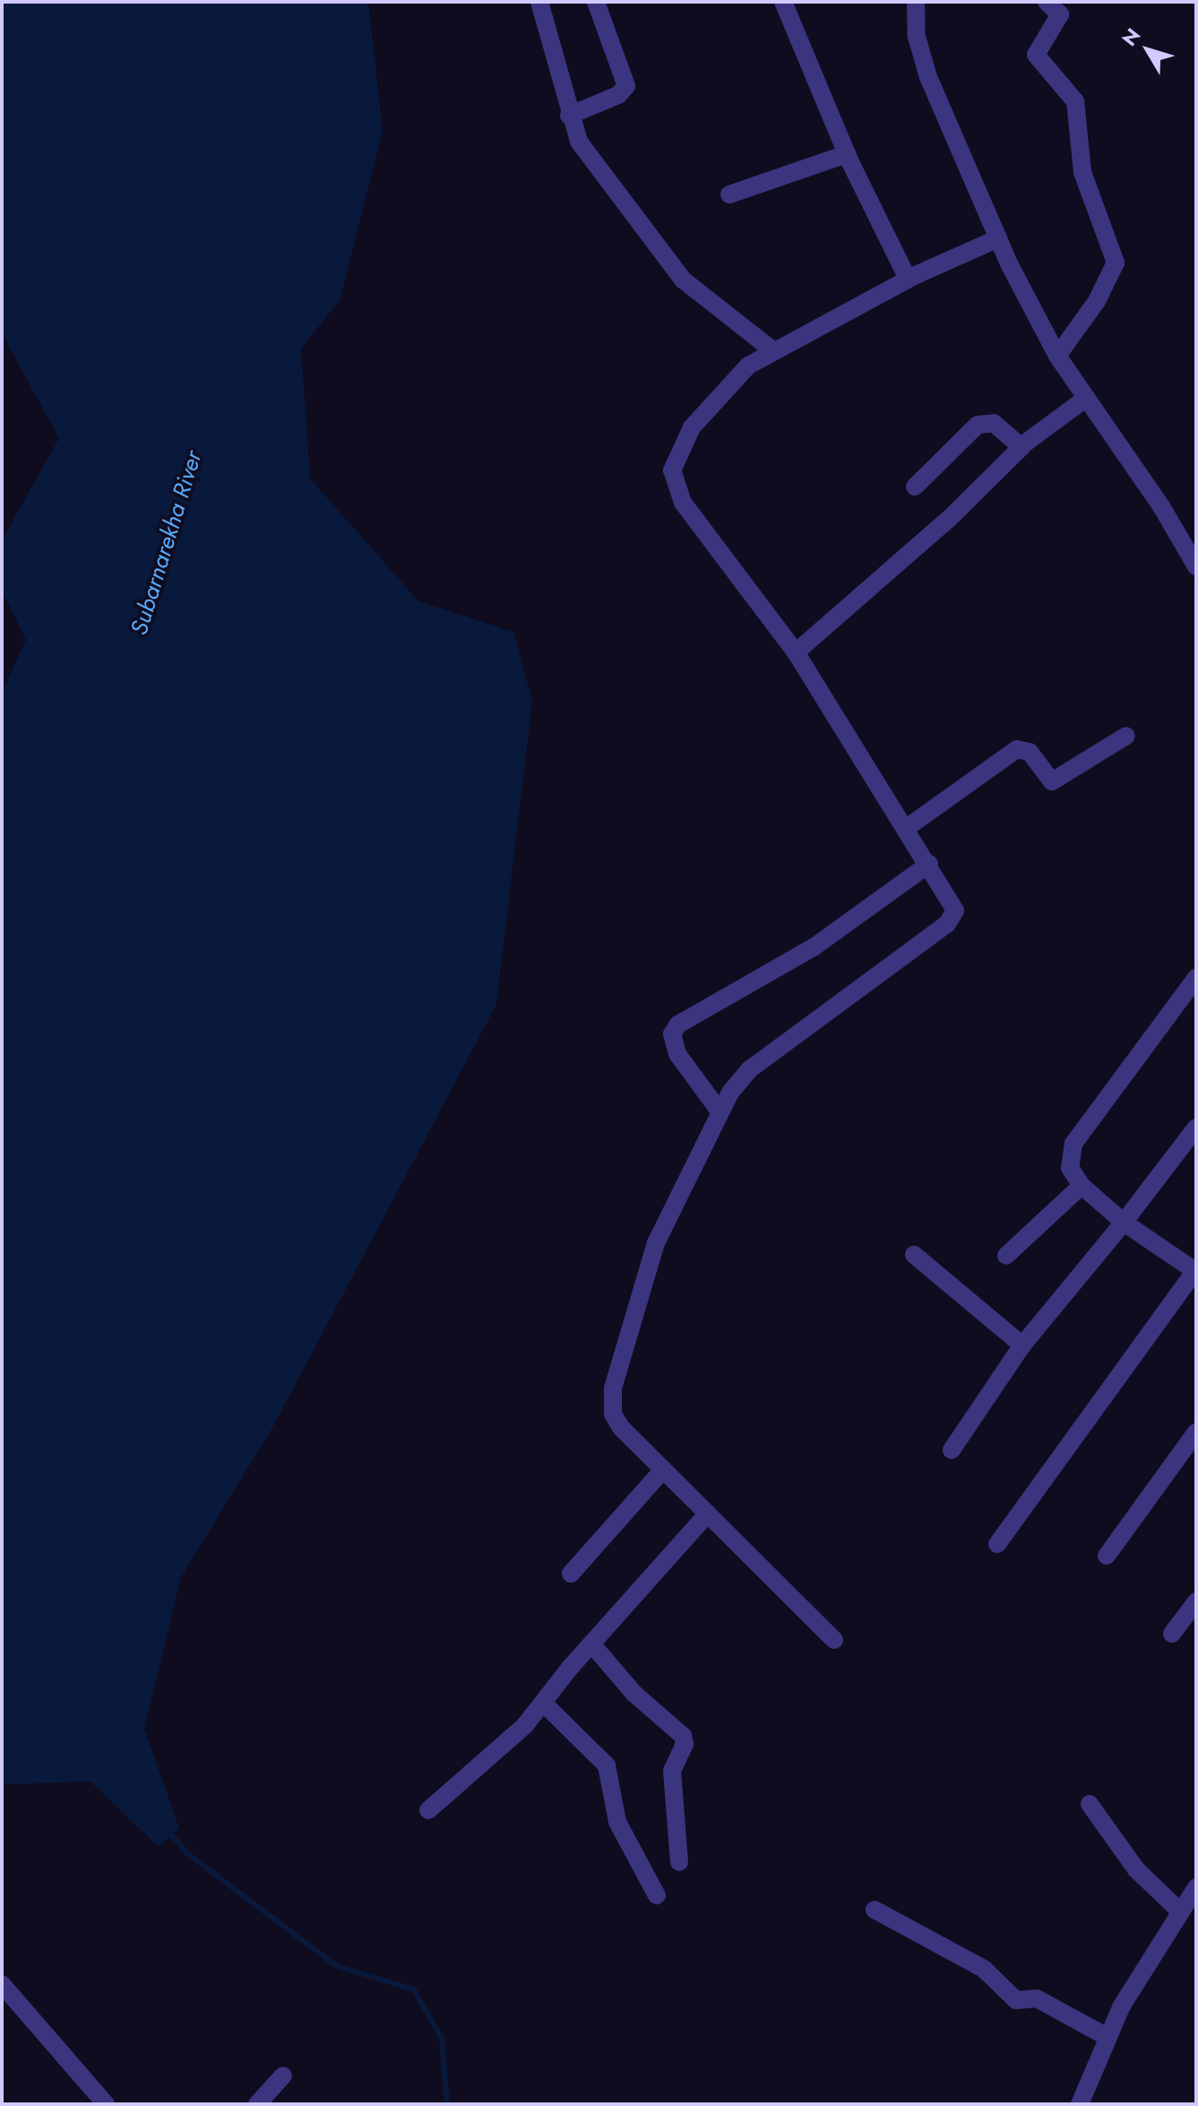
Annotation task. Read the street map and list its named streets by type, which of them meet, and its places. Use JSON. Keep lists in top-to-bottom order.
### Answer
{
  "water": ["Subarnarekha River"],
  "north": "top left"
}
